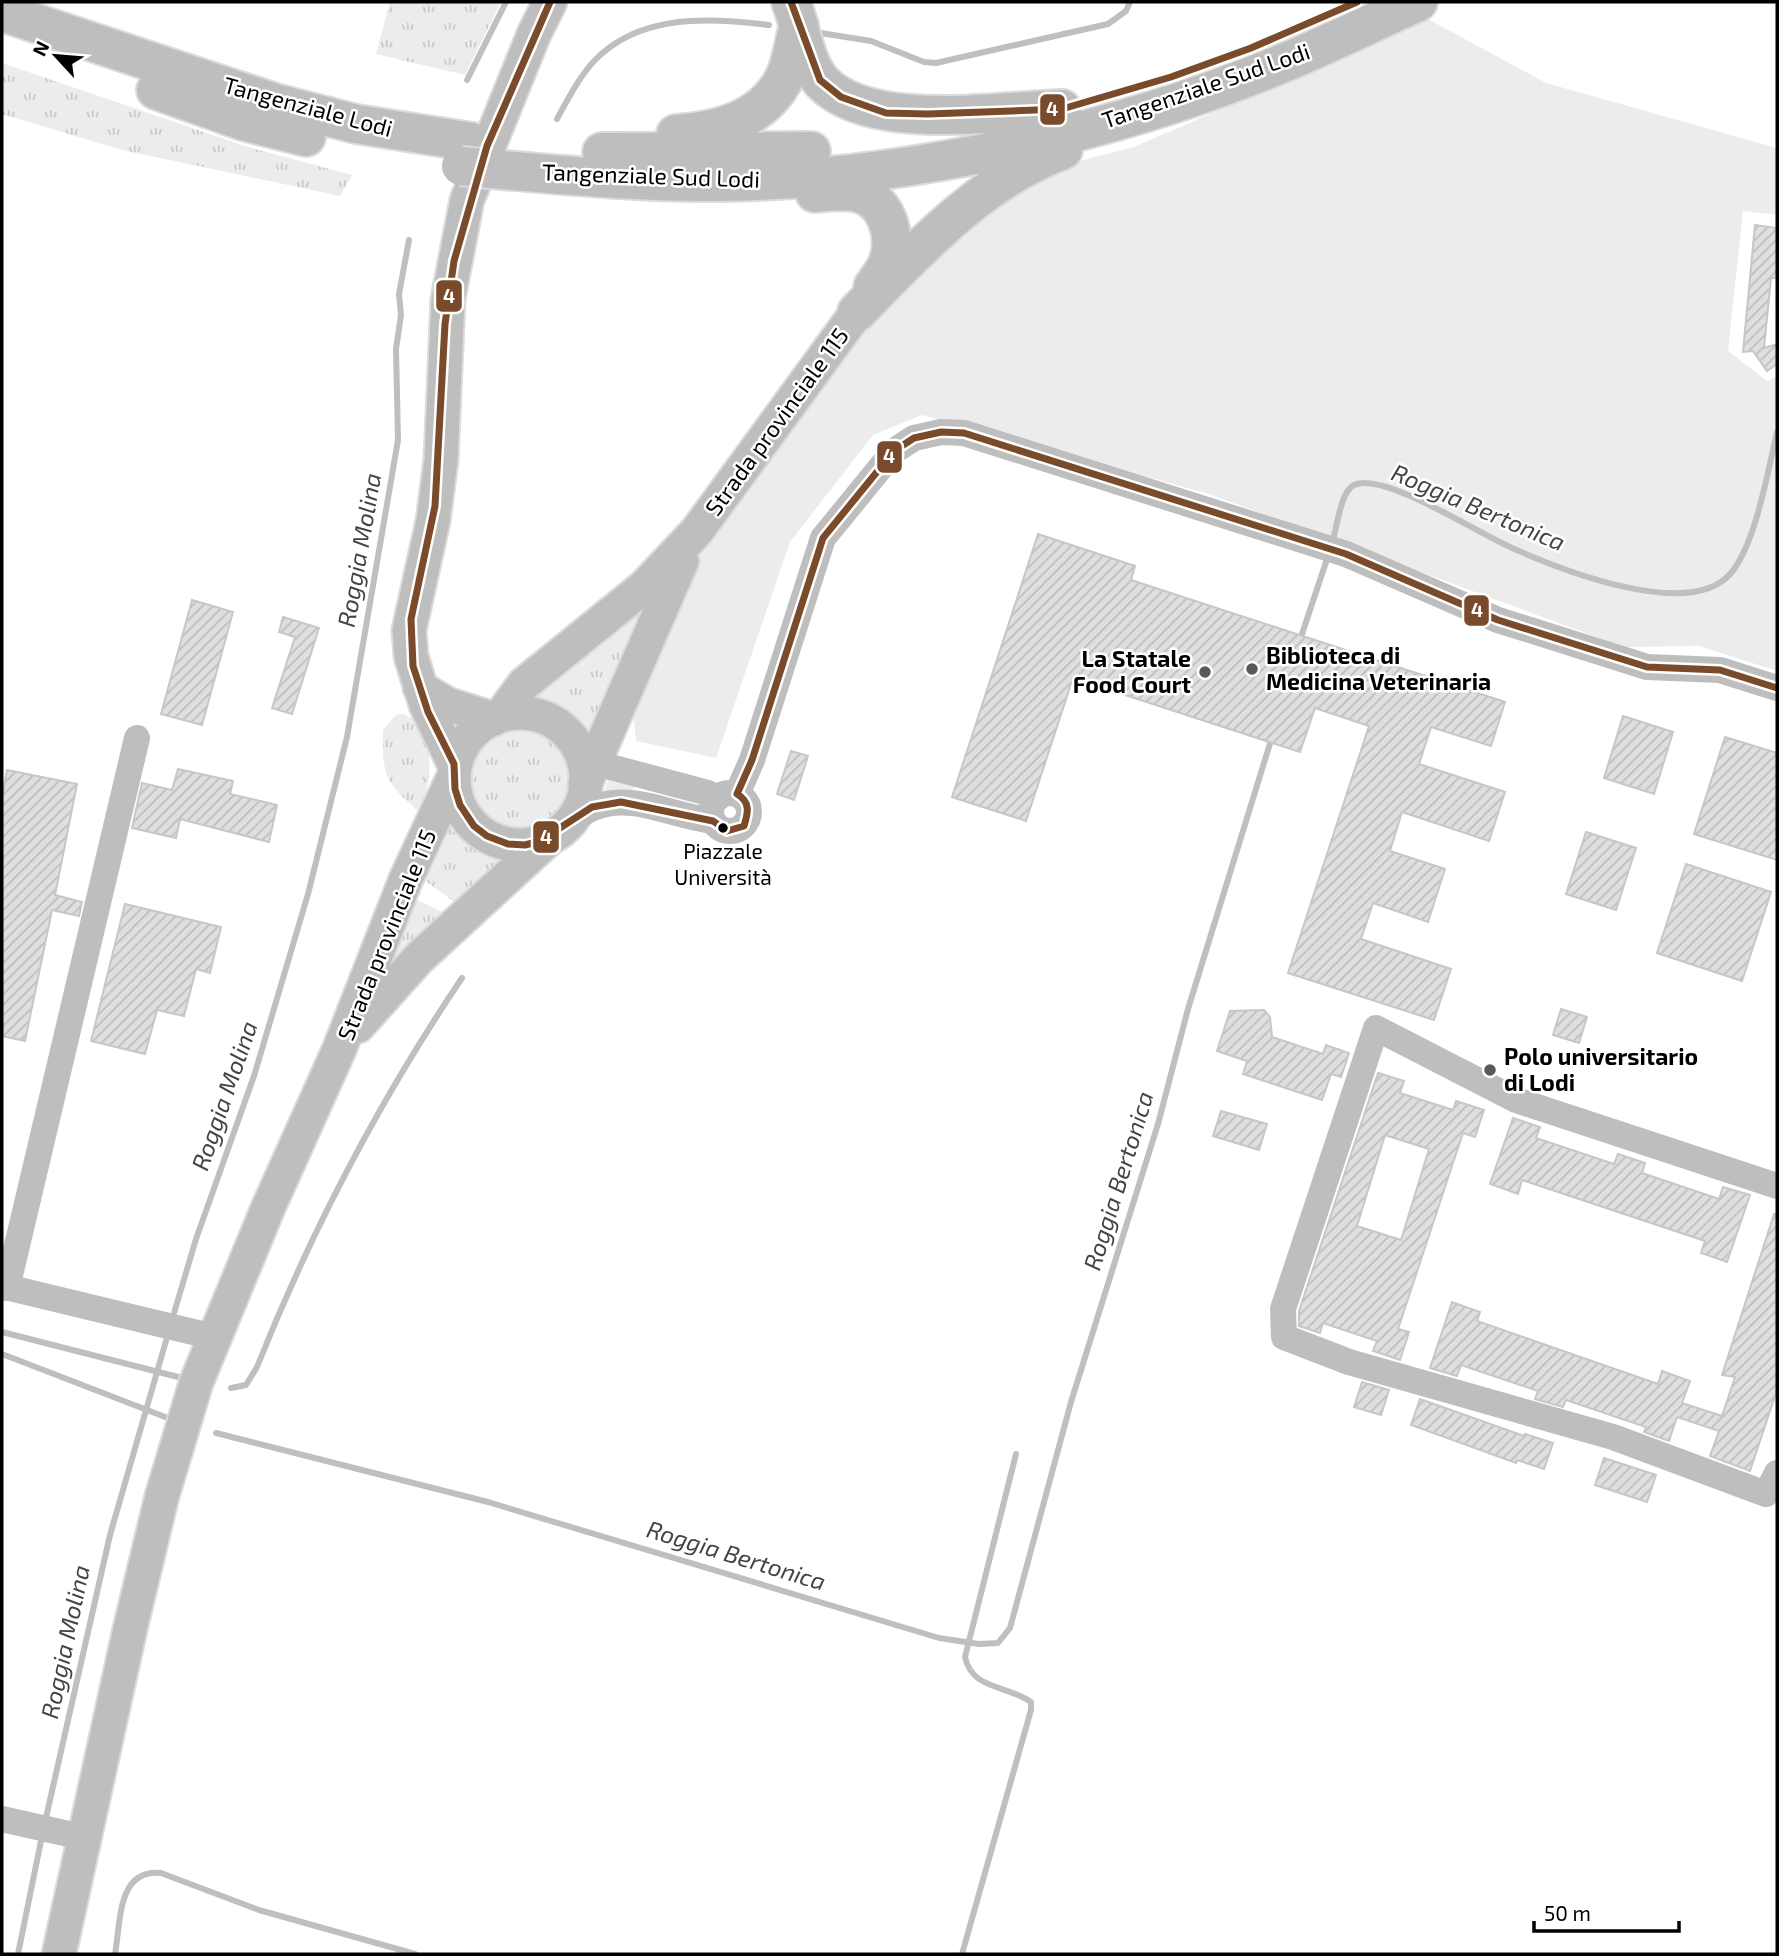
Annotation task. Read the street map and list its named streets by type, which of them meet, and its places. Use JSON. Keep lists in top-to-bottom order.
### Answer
{
  "streets": {
    "highway": ["Tangenziale Sud Lodi", "Tangenziale Lodi"],
    "main road": ["Strada provinciale 115"]
  },
  "crossings": [
    ["Tangenziale Sud Lodi", "Tangenziale Lodi"]
  ],
  "water": ["Roggia Bertonica", "Roggia Molina"],
  "places": [
    "Biblioteca di Medicina Veterinaria",
    "La Statale Food Court",
    "Piazzale Università",
    "Polo universitario di Lodi"
  ],
  "lines": ["transit line 4"],
  "scale_bar": "50 m",
  "north": "top left"
}
